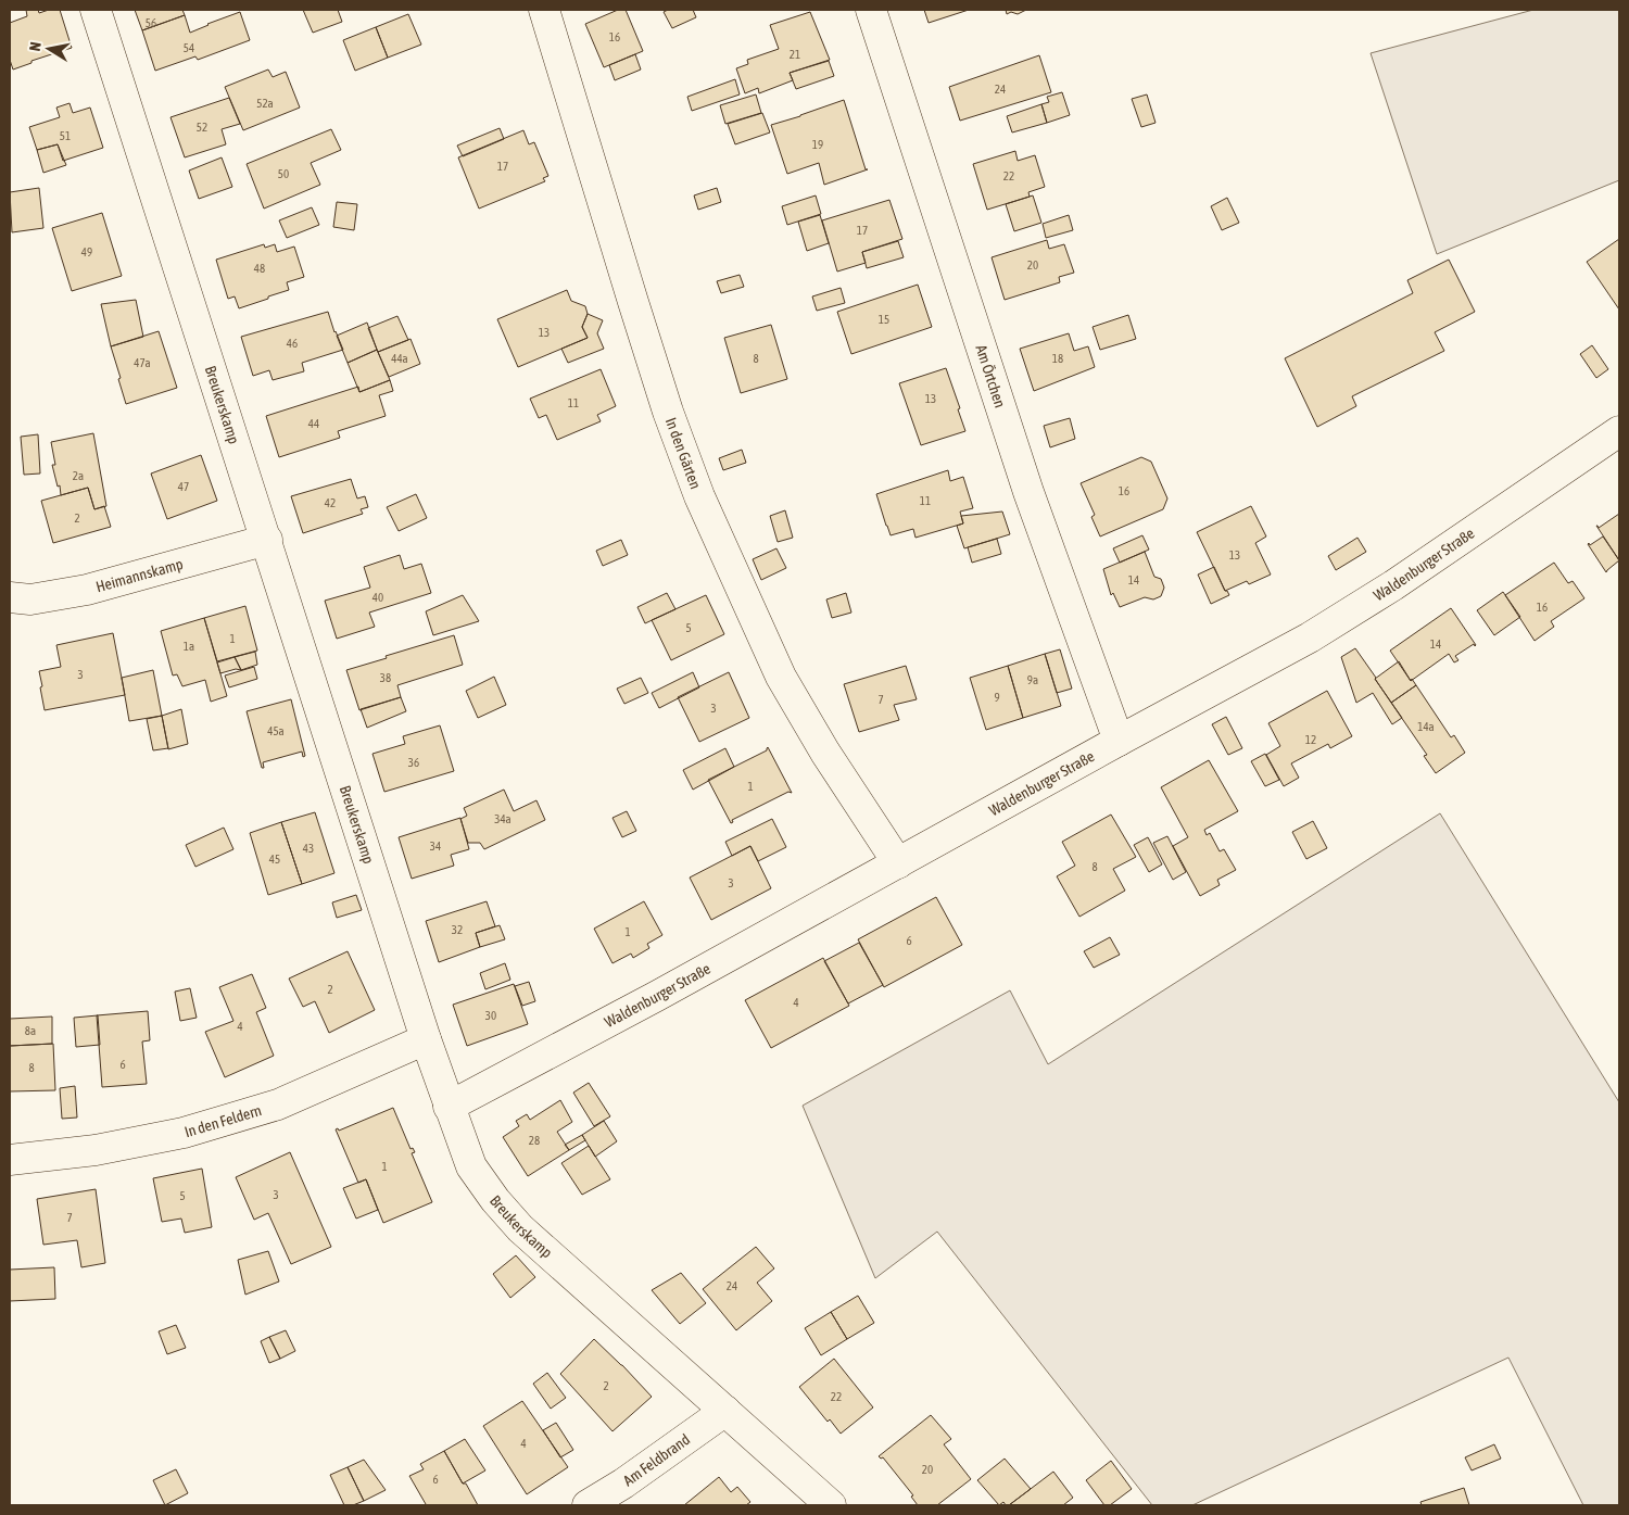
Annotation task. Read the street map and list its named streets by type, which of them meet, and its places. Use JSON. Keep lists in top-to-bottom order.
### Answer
{
  "streets": {
    "street": [
      "Am Örtchen",
      "Breukerskamp",
      "In den Gärten",
      "Waldenburger Straße",
      "Heimannskamp",
      "In den Feldern",
      "Am Feldbrand"
    ]
  },
  "crossings": [
    ["Am Örtchen", "Waldenburger Straße"],
    ["Breukerskamp", "Waldenburger Straße"],
    ["Breukerskamp", "Heimannskamp"],
    ["Breukerskamp", "In den Feldern"],
    ["Breukerskamp", "Am Feldbrand"],
    ["In den Gärten", "Waldenburger Straße"]
  ],
  "house_numbers": [
    "56",
    "16",
    "54",
    "21",
    "24",
    "52a",
    "52",
    "51",
    "19",
    "17",
    "50",
    "22",
    "17",
    "49",
    "20",
    "48",
    "15",
    "13",
    "46",
    "44a",
    "8",
    "18",
    "47a",
    "13",
    "11",
    "44",
    "2a",
    "47",
    "16",
    "11",
    "42",
    "2",
    "13",
    "14",
    "40",
    "16",
    "5",
    "1",
    "14",
    "1a",
    "3",
    "38",
    "9a",
    "9",
    "7",
    "3",
    "14a",
    "45a",
    "12",
    "36",
    "1",
    "34a",
    "34",
    "43",
    "45",
    "8",
    "3",
    "32",
    "1",
    "6",
    "2",
    "4",
    "30",
    "4",
    "8a",
    "6",
    "8",
    "28",
    "1",
    "3",
    "5",
    "7",
    "24",
    "2",
    "22",
    "4",
    "20",
    "6"
  ],
  "north": "left"
}
